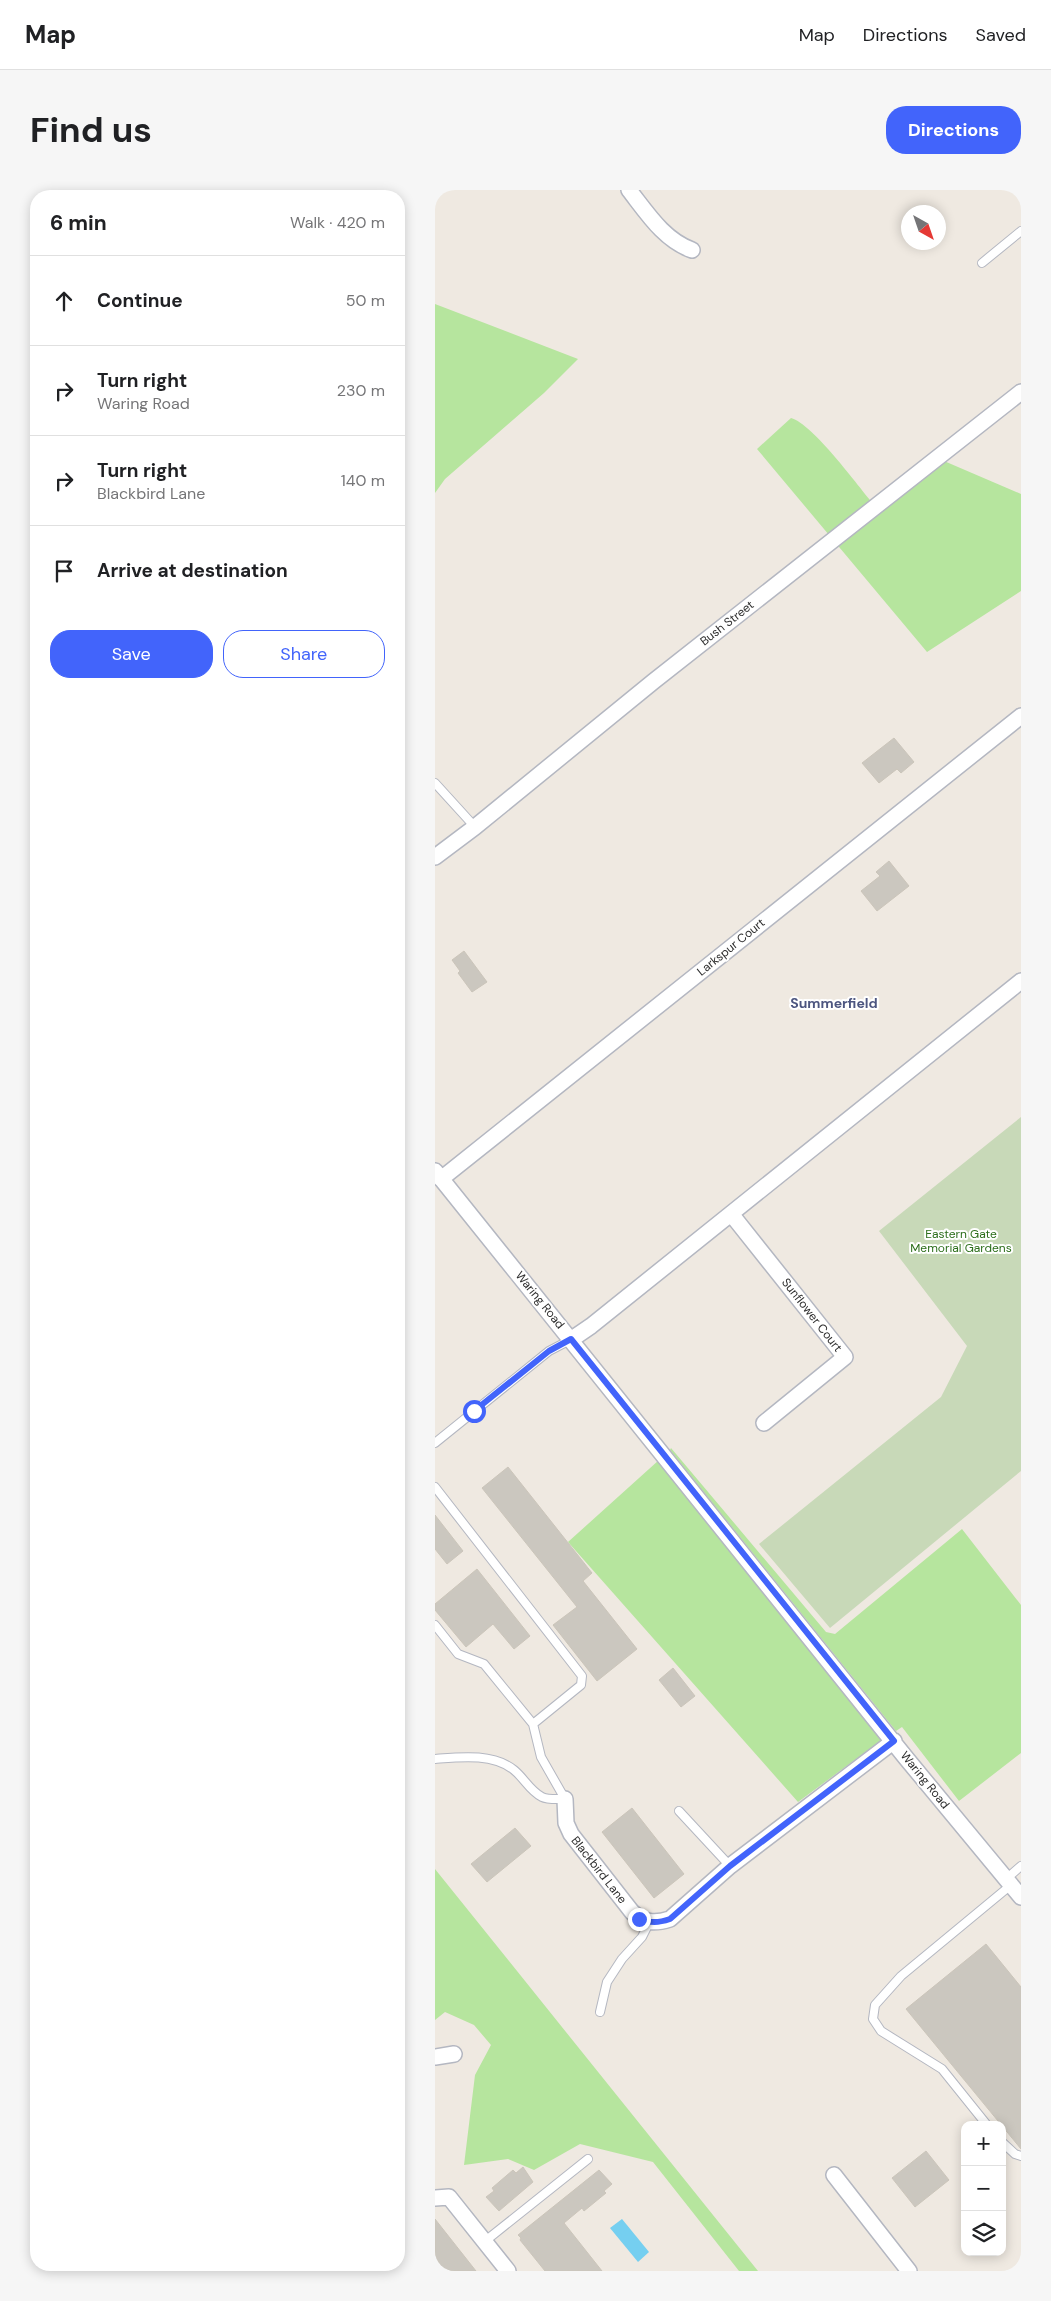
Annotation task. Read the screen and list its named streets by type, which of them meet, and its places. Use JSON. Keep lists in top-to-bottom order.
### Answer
{
  "streets": {
    "street": [
      "Bush Street",
      "Larkspur Court",
      "Waring Road",
      "Sunflower Court",
      "Blackbird Lane"
    ]
  },
  "crossings": [
    ["Larkspur Court", "Waring Road"]
  ],
  "districts": ["Summerfield"],
  "parks": ["Eastern Gate Memorial Gardens"],
  "north": "bottom right",
  "page": {
    "header": "Map",
    "nav": ["Map", "Directions", "Saved"],
    "buttons": [
      "Directions",
      ["Save", "Share"]
    ],
    "title": "Find us",
    "heading": ["6 min", "Walk · 420 m"],
    "list": [
      ["Continue", "50 m"],
      ["Turn right", "Waring Road", "230 m"],
      ["Turn right", "Blackbird Lane", "140 m"],
      "Arrive at destination"
    ],
    "map_buttons": ["+", "−"]
  }
}
